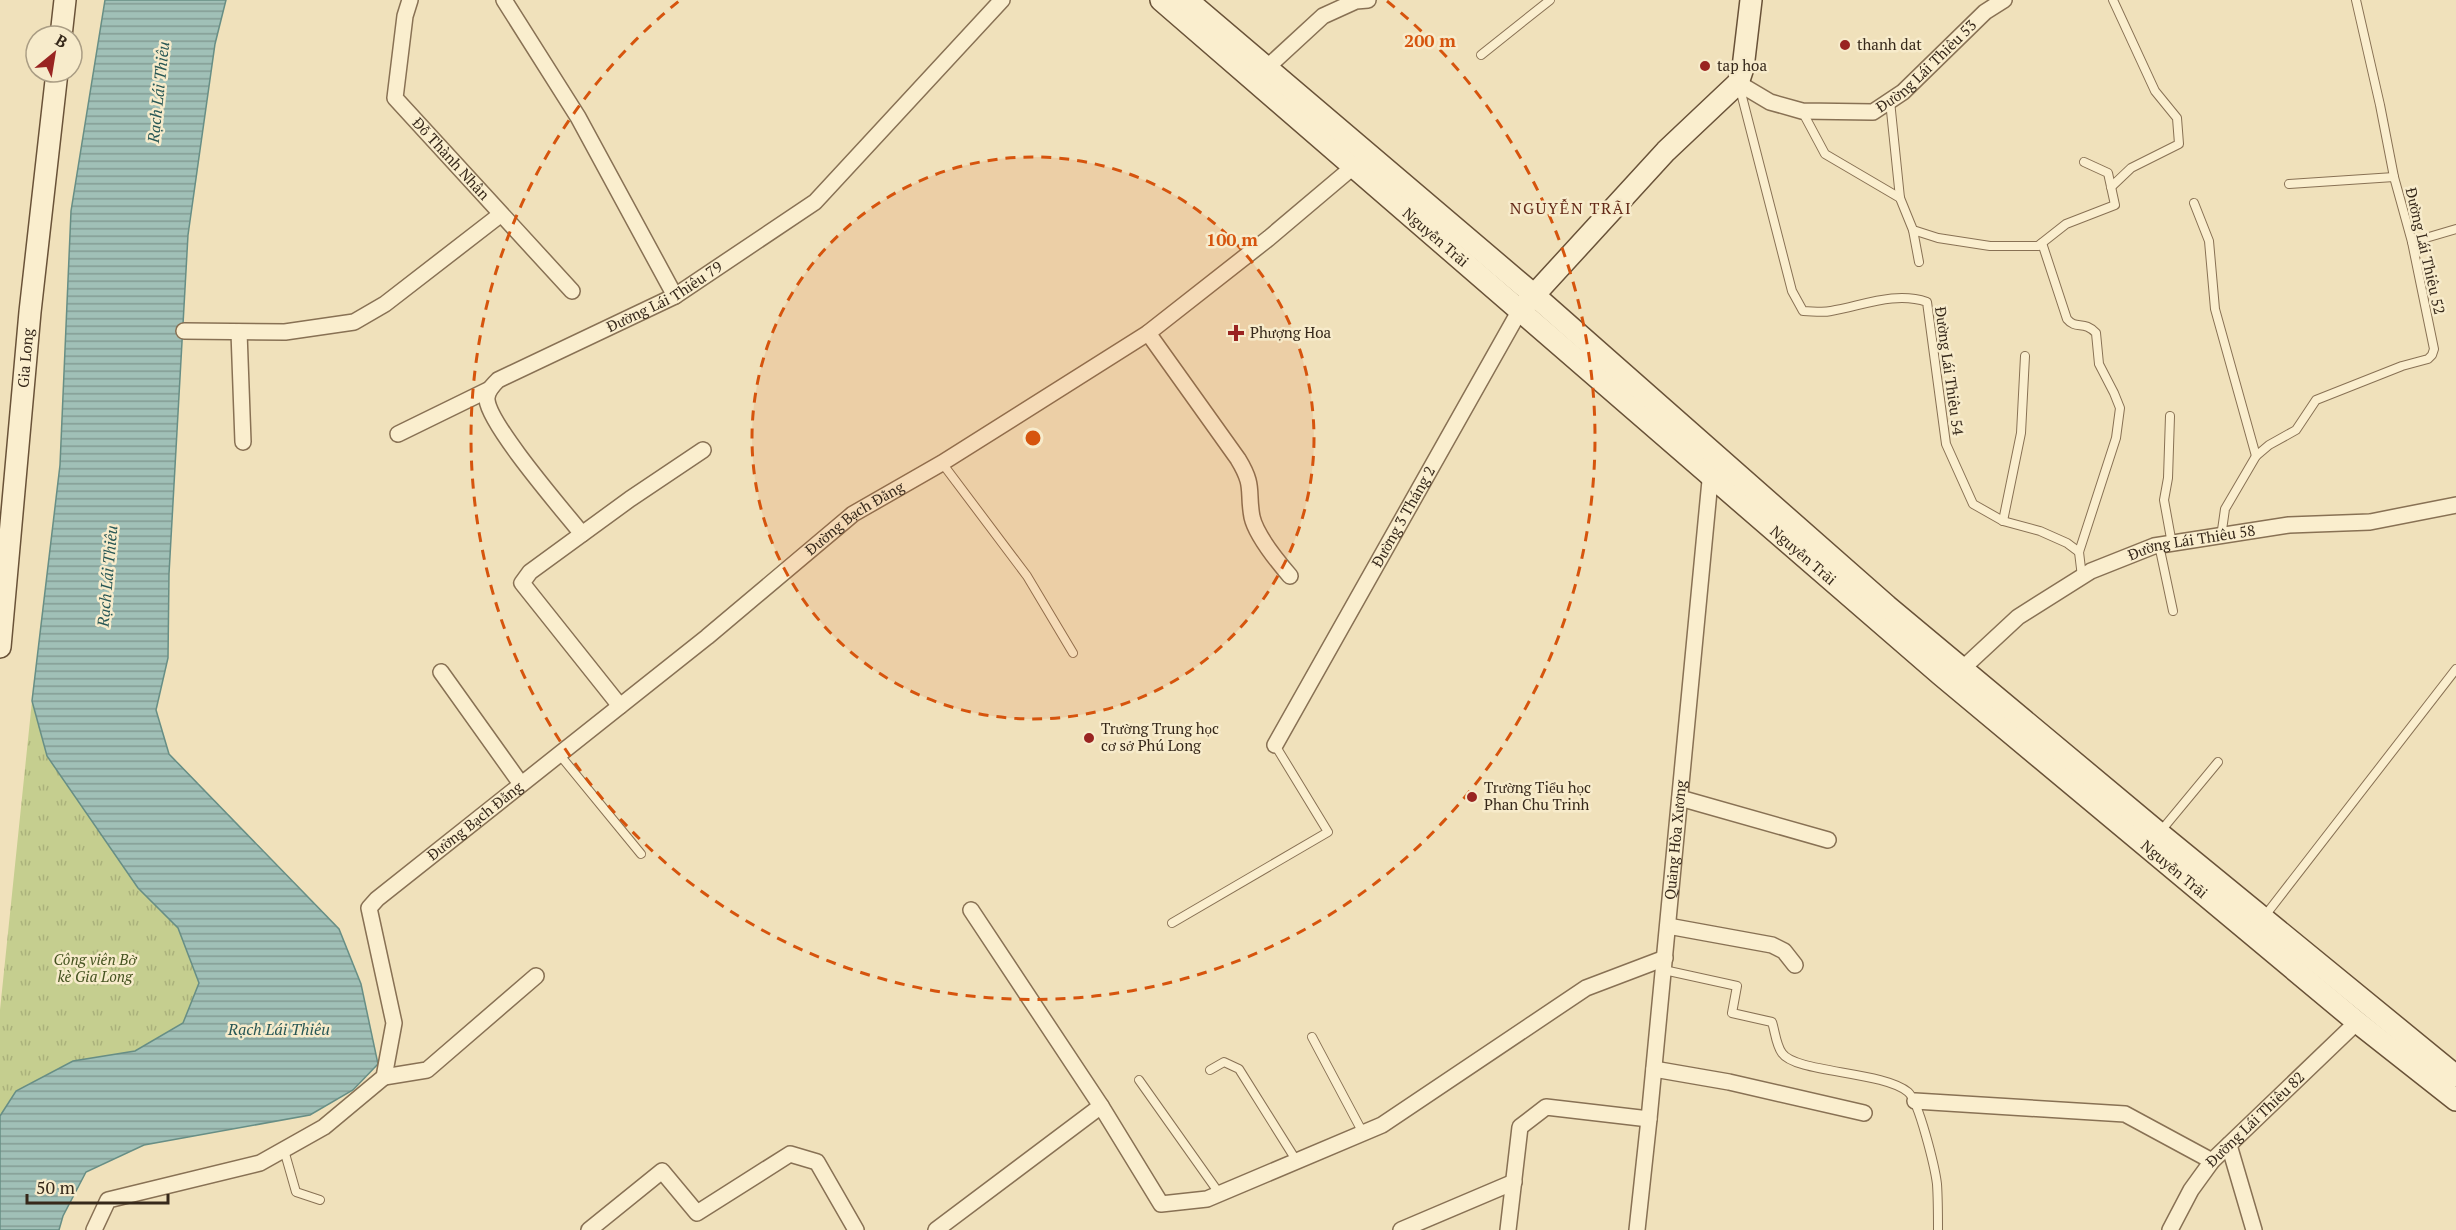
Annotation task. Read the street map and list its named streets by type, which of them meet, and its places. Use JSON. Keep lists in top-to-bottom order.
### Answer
{
  "streets": {
    "main road": ["Nguyễn Trãi", "Gia Long", "Đường 3 Tháng 2"],
    "street": [
      "Đường Lái Thiêu 53",
      "Đỗ Thành Nhân",
      "Đường Lái Thiêu 79",
      "Đường Bạch Đằng",
      "Đường Lái Thiêu 58",
      "Quảng Hòa Xương",
      "Đường Lái Thiêu 82"
    ],
    "lane": ["Đường Lái Thiêu 52", "Đường Lái Thiêu 54"]
  },
  "crossings": [
    ["Đường Lái Thiêu 53", "Đường Lái Thiêu 54"],
    ["Đường Lái Thiêu 53", "Đường 3 Tháng 2"],
    ["Nguyễn Trãi", "Đường 3 Tháng 2"],
    ["Nguyễn Trãi", "Đường Bạch Đằng"],
    ["Nguyễn Trãi", "Đường Lái Thiêu 58"],
    ["Nguyễn Trãi", "Quảng Hòa Xương"],
    ["Nguyễn Trãi", "Đường Lái Thiêu 82"],
    ["Đường Lái Thiêu 52", "Đường Lái Thiêu 58"],
    ["Đường Lái Thiêu 54", "Đường 3 Tháng 2"]
  ],
  "districts": ["NGUYỄN TRÃI"],
  "water": ["Rạch Lái Thiêu"],
  "parks": ["Công viên Bờ kè Gia Long"],
  "places": {
    "other": [
      "thanh dat",
      "tap hoa",
      "Trường Trung học cơ sở Phú Long",
      "Trường Tiểu học Phan Chu Trinh"
    ],
    "health": ["Phượng Hoa"]
  },
  "scale_bar": "50 m",
  "north": "top right",
  "rings": ["200 m", "100 m"]
}
